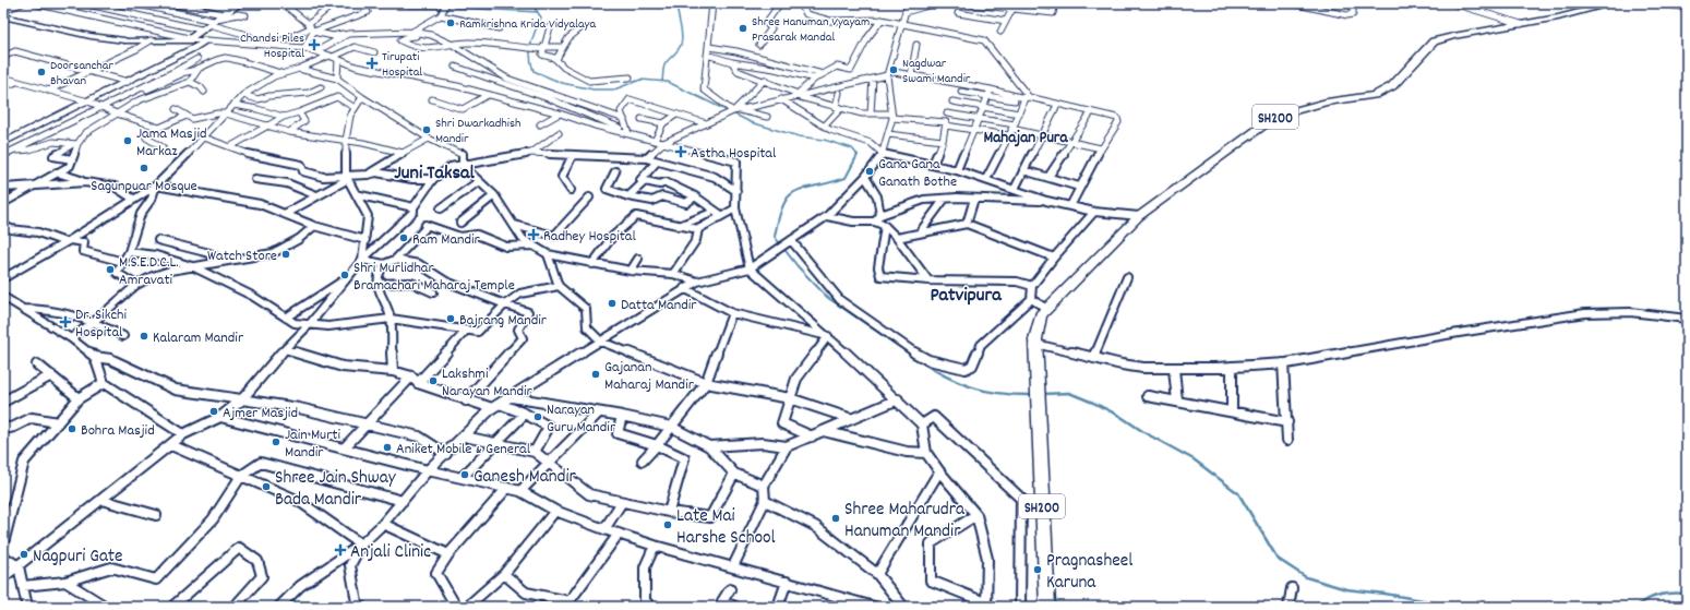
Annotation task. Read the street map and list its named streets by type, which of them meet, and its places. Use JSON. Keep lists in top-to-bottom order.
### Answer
{
  "streets": {
    "main road": ["SH200"]
  },
  "districts": ["Mahajan Pura", "Juni Taksal", "Patvipura"],
  "places": {
    "other": [
      "Ramkrishna Krida Vidyalaya",
      "Shree Hanuman Vyayam Prasarak Mandal",
      "Nagdwar Swami Mandir",
      "Doorsanchar Bhavan",
      "Shri Dwarkadhish Mandir",
      "Jama Masjid Markaz",
      "Sagunpuar Mosque",
      "Gana Gana Ganath Bothe",
      "Ram Mandir",
      "Watch Store",
      "M.S.E.D.C.L. Amravati",
      "Shri Murlidhar Bramachari Maharaj Temple",
      "Datta Mandir",
      "Bajrang Mandir",
      "Kalaram Mandir",
      "Gajanan Maharaj Mandir",
      "Lakshmi Narayan Mandir",
      "Ajmer Masjid",
      "Narayan Guru Mandir",
      "Bohra Masjid",
      "Jain Murti Mandir",
      "Aniket Mobile & General",
      "Ganesh Mandir",
      "Shree Jain Shway Bada Mandir",
      "Shree Maharudra Hanuman Mandir",
      "Late Mai Harshe School",
      "Nagpuri Gate",
      "Pragnasheel Karuna"
    ],
    "health": [
      "Chandsi Piles Hospital",
      "Tirupati Hospital",
      "Astha Hospital",
      "Radhey Hospital",
      "Dr. Sikchi Hospital",
      "Anjali Clinic"
    ]
  }
}
